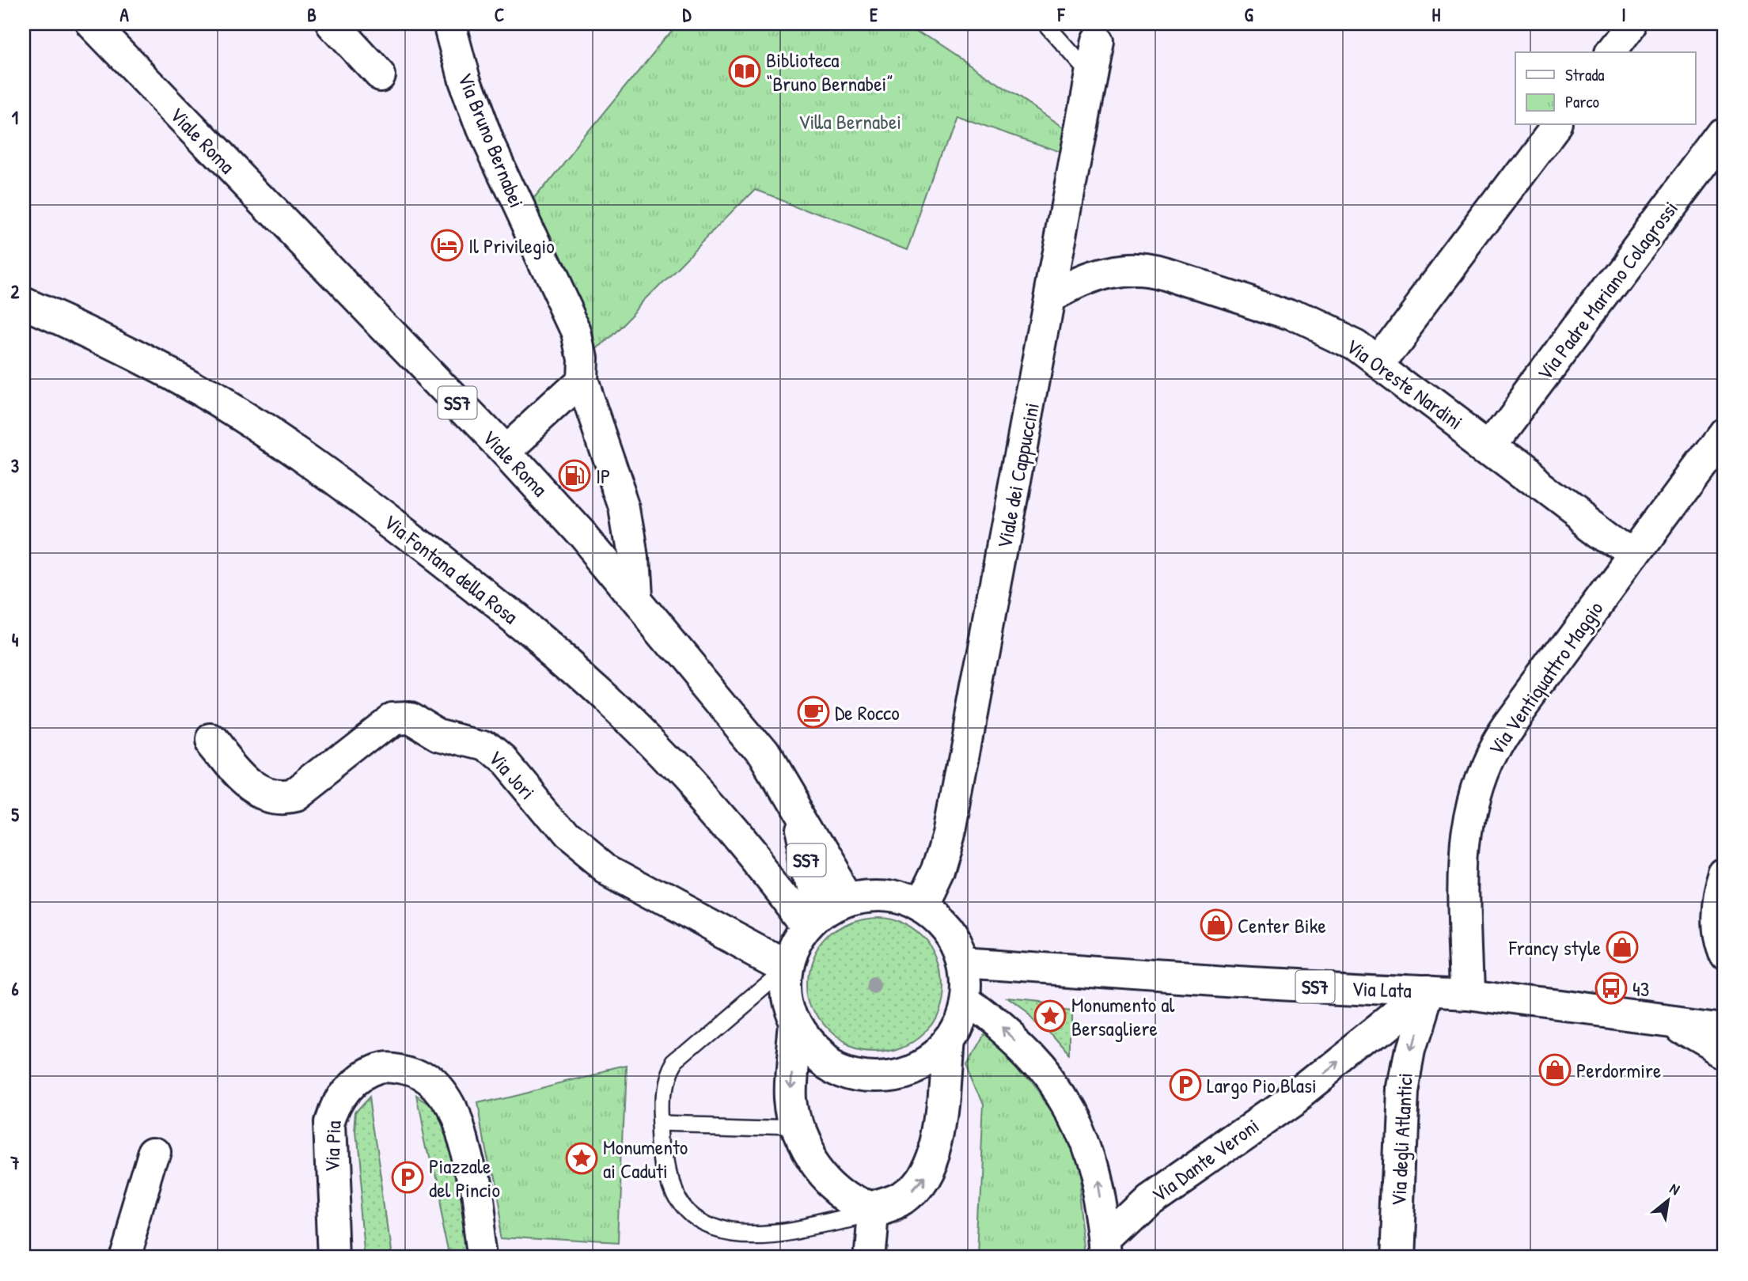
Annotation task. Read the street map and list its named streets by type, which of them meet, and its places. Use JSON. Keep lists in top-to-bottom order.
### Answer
{
  "streets": {
    "street": [
      "Viale Roma",
      "Via Bruno Bernabei",
      "Via Padre Mariano Colagrossi",
      "Via Oreste Nardini",
      "SS7",
      "Viale dei Cappuccini",
      "Via Fontana della Rosa",
      "Via Ventiquattro Maggio",
      "Via Jori",
      "Via Lata",
      "Via degli Atlantici",
      "Via Pia",
      "Via Dante Veroni"
    ]
  },
  "crossings": [
    ["Viale Roma", "Via Bruno Bernabei"],
    ["Viale Roma", "Viale dei Cappuccini"],
    ["Viale Roma", "Via Fontana della Rosa"],
    ["Viale Roma", "Via Jori"],
    ["Viale Roma", "Via Lata"],
    ["Via Padre Mariano Colagrossi", "Via Oreste Nardini"],
    ["Via Oreste Nardini", "Viale dei Cappuccini"],
    ["Via Oreste Nardini", "Via Ventiquattro Maggio"],
    ["Viale dei Cappuccini", "Via Fontana della Rosa"],
    ["Viale dei Cappuccini", "Via Jori"],
    ["Viale dei Cappuccini", "Via Lata"],
    ["Via Fontana della Rosa", "Via Jori"],
    ["Via Fontana della Rosa", "Via Lata"],
    ["Via Ventiquattro Maggio", "Via Lata"],
    ["Via Jori", "Via Lata"],
    ["Via Lata", "Via degli Atlantici"],
    ["Via Lata", "Via Dante Veroni"],
    ["Via degli Atlantici", "Via Dante Veroni"]
  ],
  "one_way": ["Via degli Atlantici", "Via Dante Veroni"],
  "parks": ["Villa Bernabei"],
  "places": {
    "library": ["Biblioteca “Bruno Bernabei”"],
    "hotel": ["Il Privilegio"],
    "fuel station": ["IP"],
    "cafe": ["De Rocco"],
    "shop": ["Center Bike", "Francy style", "Perdormire"],
    "bus stop": ["43"],
    "place": ["Monumento al Bersagliere", "Monumento ai Caduti"],
    "parking": ["Largo Pio Blasi", "Piazzale del Pincio"]
  },
  "legend": ["Strada", "Parco"],
  "north": "top right",
  "grid": {
    "columns": [
      "A",
      "B",
      "C",
      "D",
      "E",
      "F",
      "G",
      "H",
      "I"
    ],
    "rows": [
      "1",
      "2",
      "3",
      "4",
      "5",
      "6",
      "7"
    ]
  }
}
